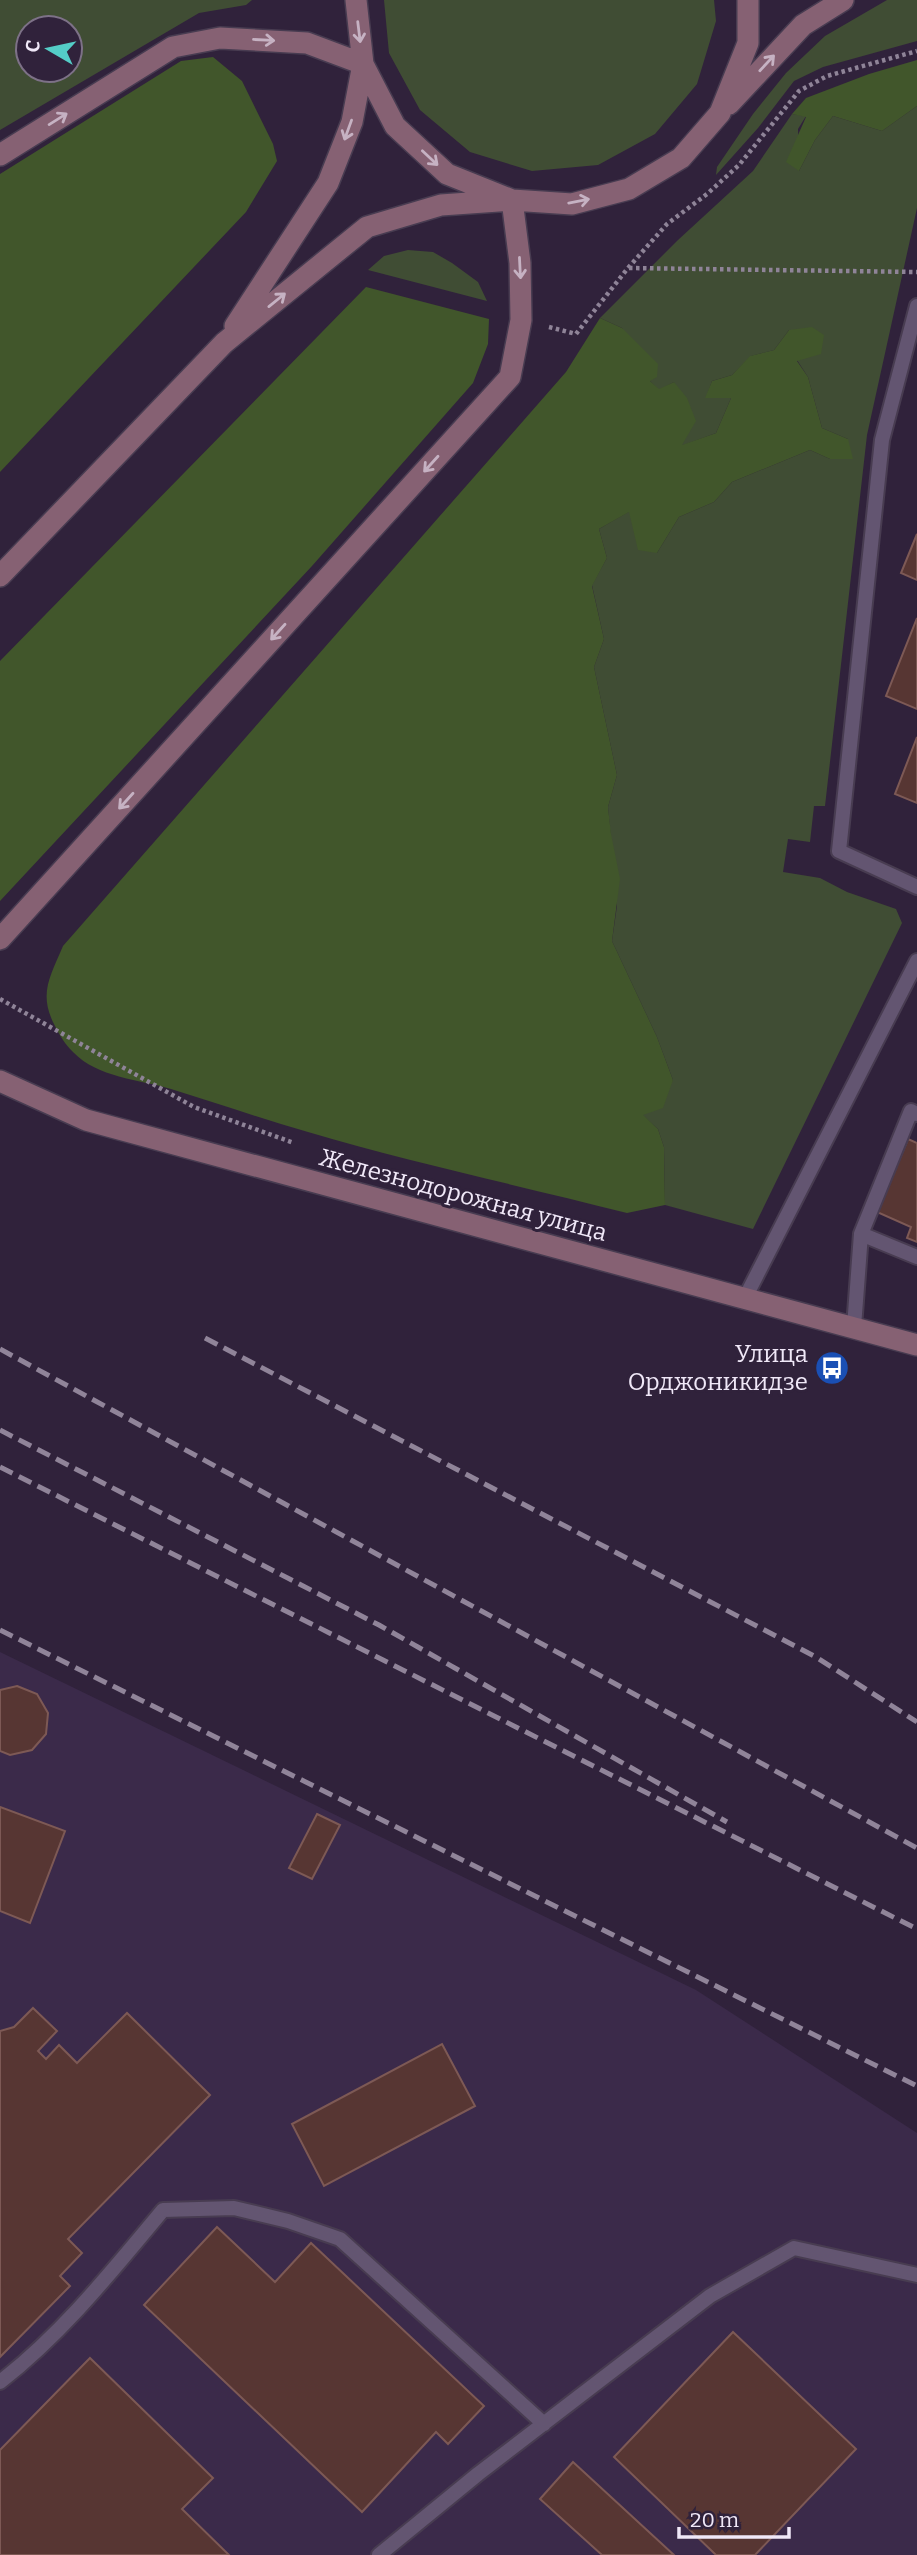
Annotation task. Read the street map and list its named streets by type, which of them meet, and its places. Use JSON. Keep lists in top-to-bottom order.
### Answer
{
  "streets": {
    "main road": ["Железнодорожная улица"]
  },
  "places": {
    "bus stop": ["Улица Орджоникидзе"]
  },
  "scale_bar": "20 m",
  "north": "left"
}
